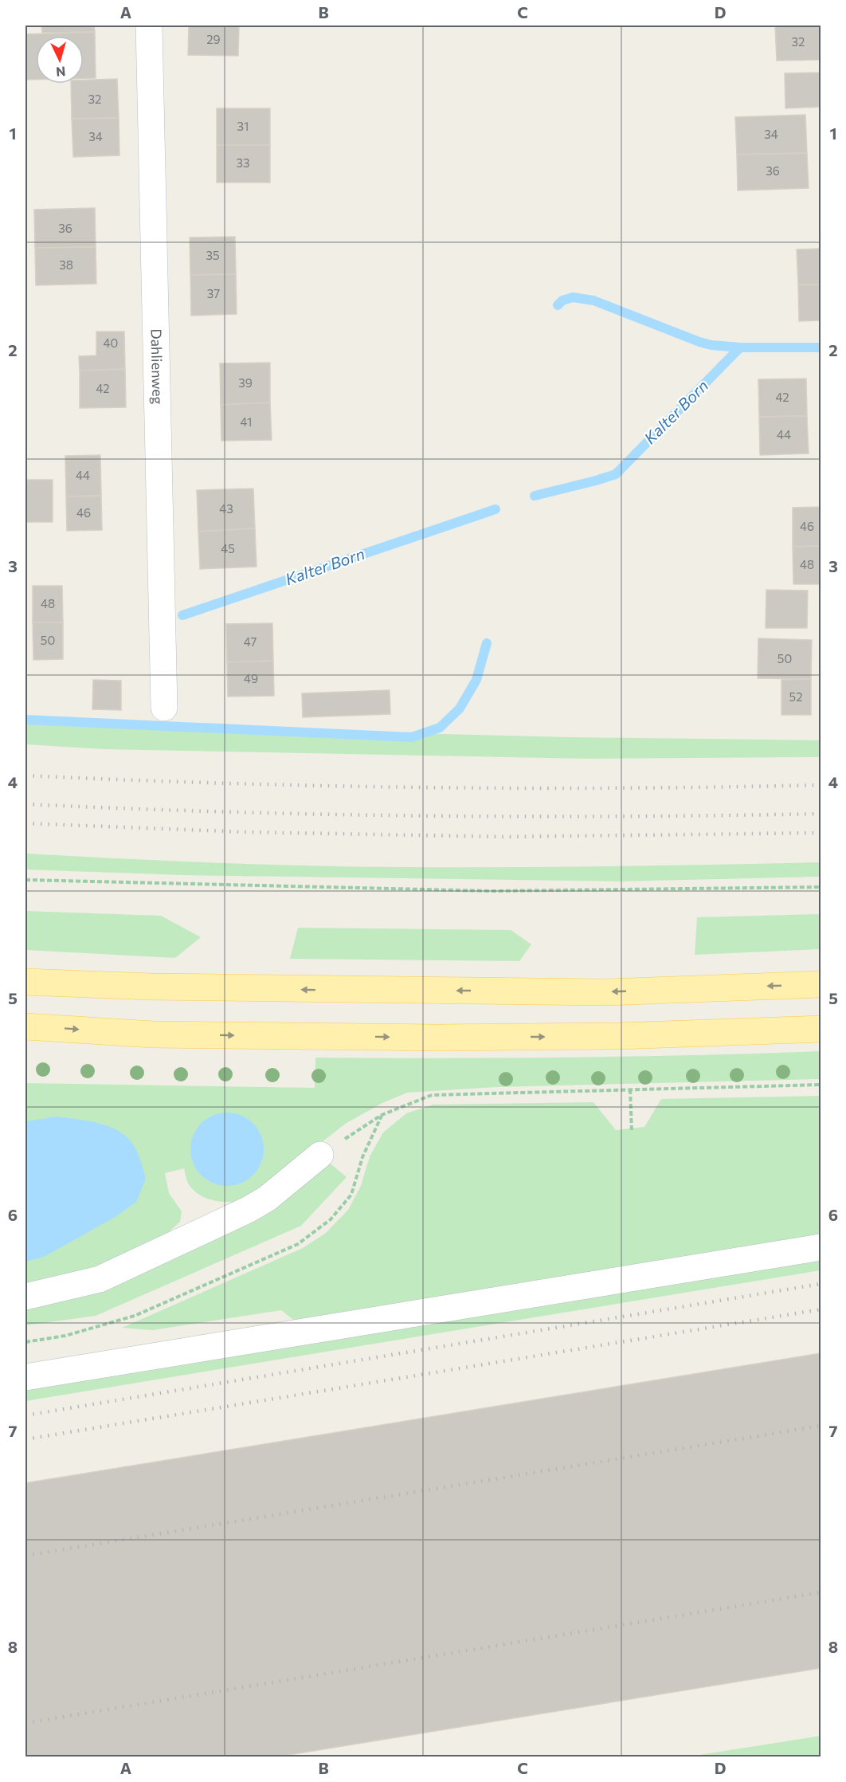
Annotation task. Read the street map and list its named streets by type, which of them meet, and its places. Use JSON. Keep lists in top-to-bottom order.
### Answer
{
  "streets": {
    "street": ["Dahlienweg"]
  },
  "water": ["Kalter Born"],
  "house_numbers": [
    "29",
    "32",
    "32",
    "31",
    "34",
    "34",
    "33",
    "36",
    "36",
    "35",
    "38",
    "37",
    "40",
    "39",
    "42",
    "42",
    "41",
    "44",
    "44",
    "43",
    "46",
    "46",
    "45",
    "48",
    "48",
    "50",
    "47",
    "50",
    "49",
    "52"
  ],
  "north": "bottom",
  "grid": {
    "columns": [
      "A",
      "B",
      "C",
      "D"
    ],
    "rows": [
      "1",
      "2",
      "3",
      "4",
      "5",
      "6",
      "7",
      "8"
    ]
  }
}
